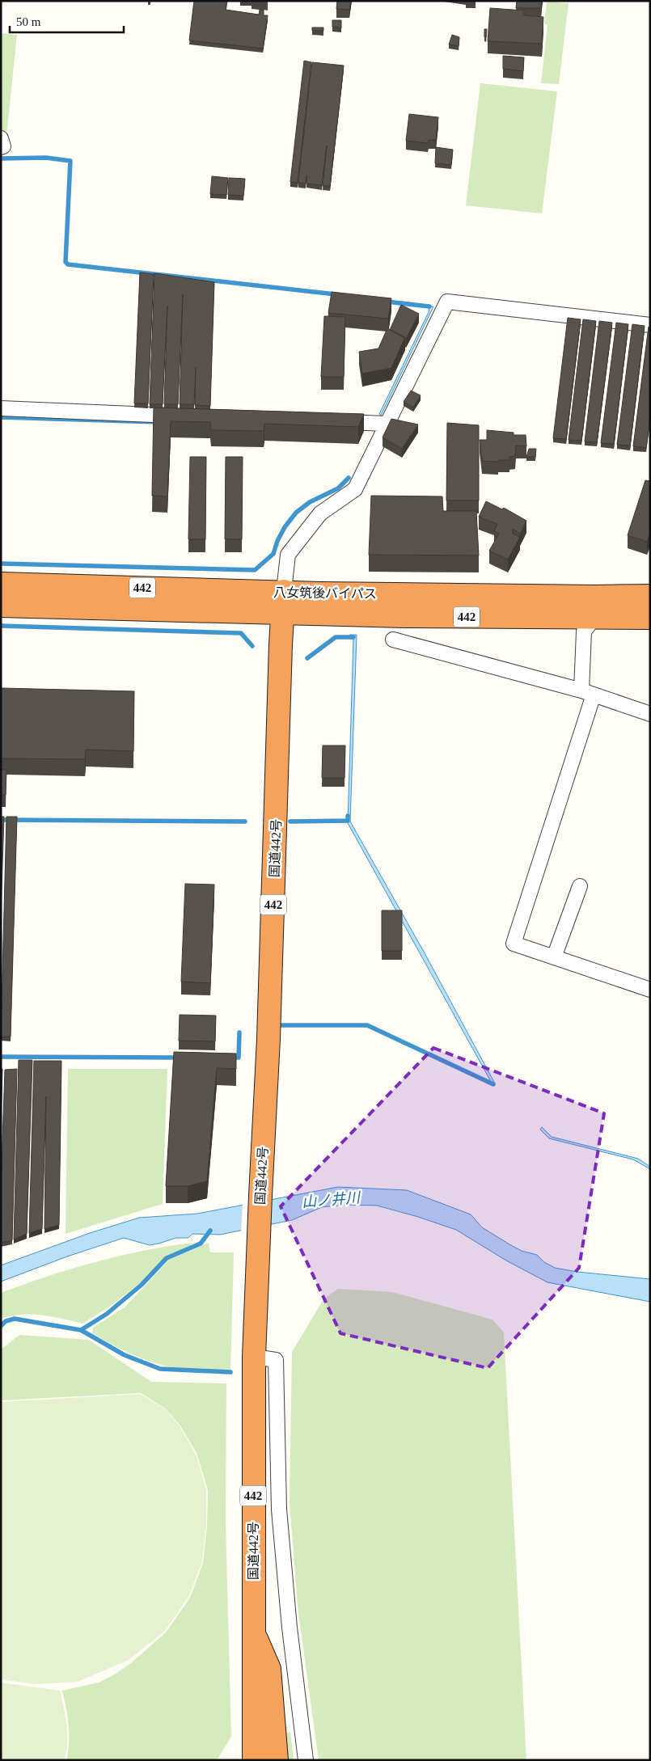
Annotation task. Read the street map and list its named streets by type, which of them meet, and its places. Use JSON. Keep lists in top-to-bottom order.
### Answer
{
  "streets": {
    "highway": ["442", "八女筑後バイパス", "国道442号"]
  },
  "crossings": [
    ["八女筑後バイパス", "国道442号"]
  ],
  "water": ["山ノ井川"],
  "scale_bar": "50 m"
}
